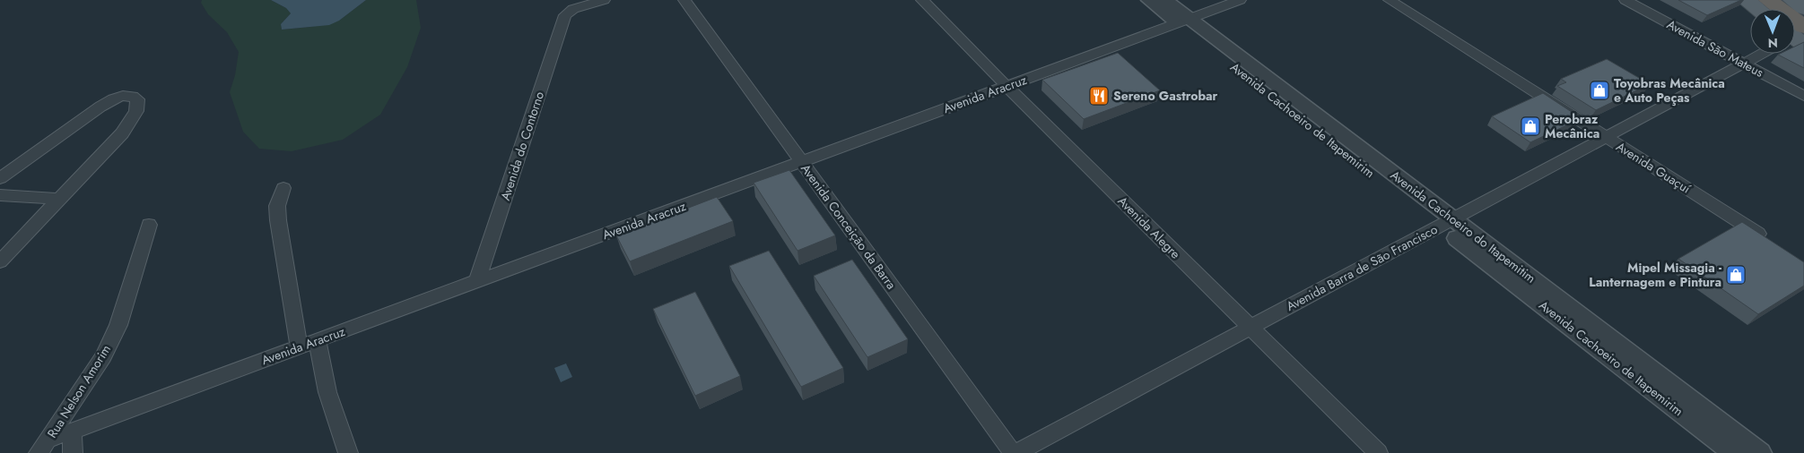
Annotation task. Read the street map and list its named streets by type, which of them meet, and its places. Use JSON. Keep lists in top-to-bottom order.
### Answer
{
  "streets": {
    "street": [
      "Avenida São Mateus",
      "Avenida Aracruz",
      "Avenida Cachoeiro de Itapemirim",
      "Avenida do Contorno",
      "Avenida Guaçuí",
      "Avenida Conceição da Barra",
      "Avenida Cachoeiro do Itapemitim",
      "Avenida Alegre",
      "Avenida Barra de São Francisco",
      "Rua Nelson Amorim"
    ]
  },
  "crossings": [
    ["Avenida São Mateus", "Avenida Barra de São Francisco"],
    ["Avenida Aracruz", "Avenida do Contorno"],
    ["Avenida Aracruz", "Avenida Conceição da Barra"],
    ["Avenida Aracruz", "Avenida Cachoeiro do Itapemitim"],
    ["Avenida Aracruz", "Avenida Alegre"],
    ["Avenida Aracruz", "Rua Nelson Amorim"],
    ["Avenida Cachoeiro de Itapemirim", "Avenida Cachoeiro do Itapemitim"],
    ["Avenida Cachoeiro de Itapemirim", "Avenida Barra de São Francisco"],
    ["Avenida Guaçuí", "Avenida Barra de São Francisco"],
    ["Avenida Cachoeiro do Itapemitim", "Avenida Barra de São Francisco"],
    ["Avenida Alegre", "Avenida Barra de São Francisco"]
  ],
  "places": {
    "shop": ["Toyobras Mecânica e Auto Peças", "Perobraz Mecânica", "Mipel Missagia - Lanternagem e Pintura"],
    "restaurant": ["Sereno Gastrobar"]
  },
  "north": "bottom"
}
